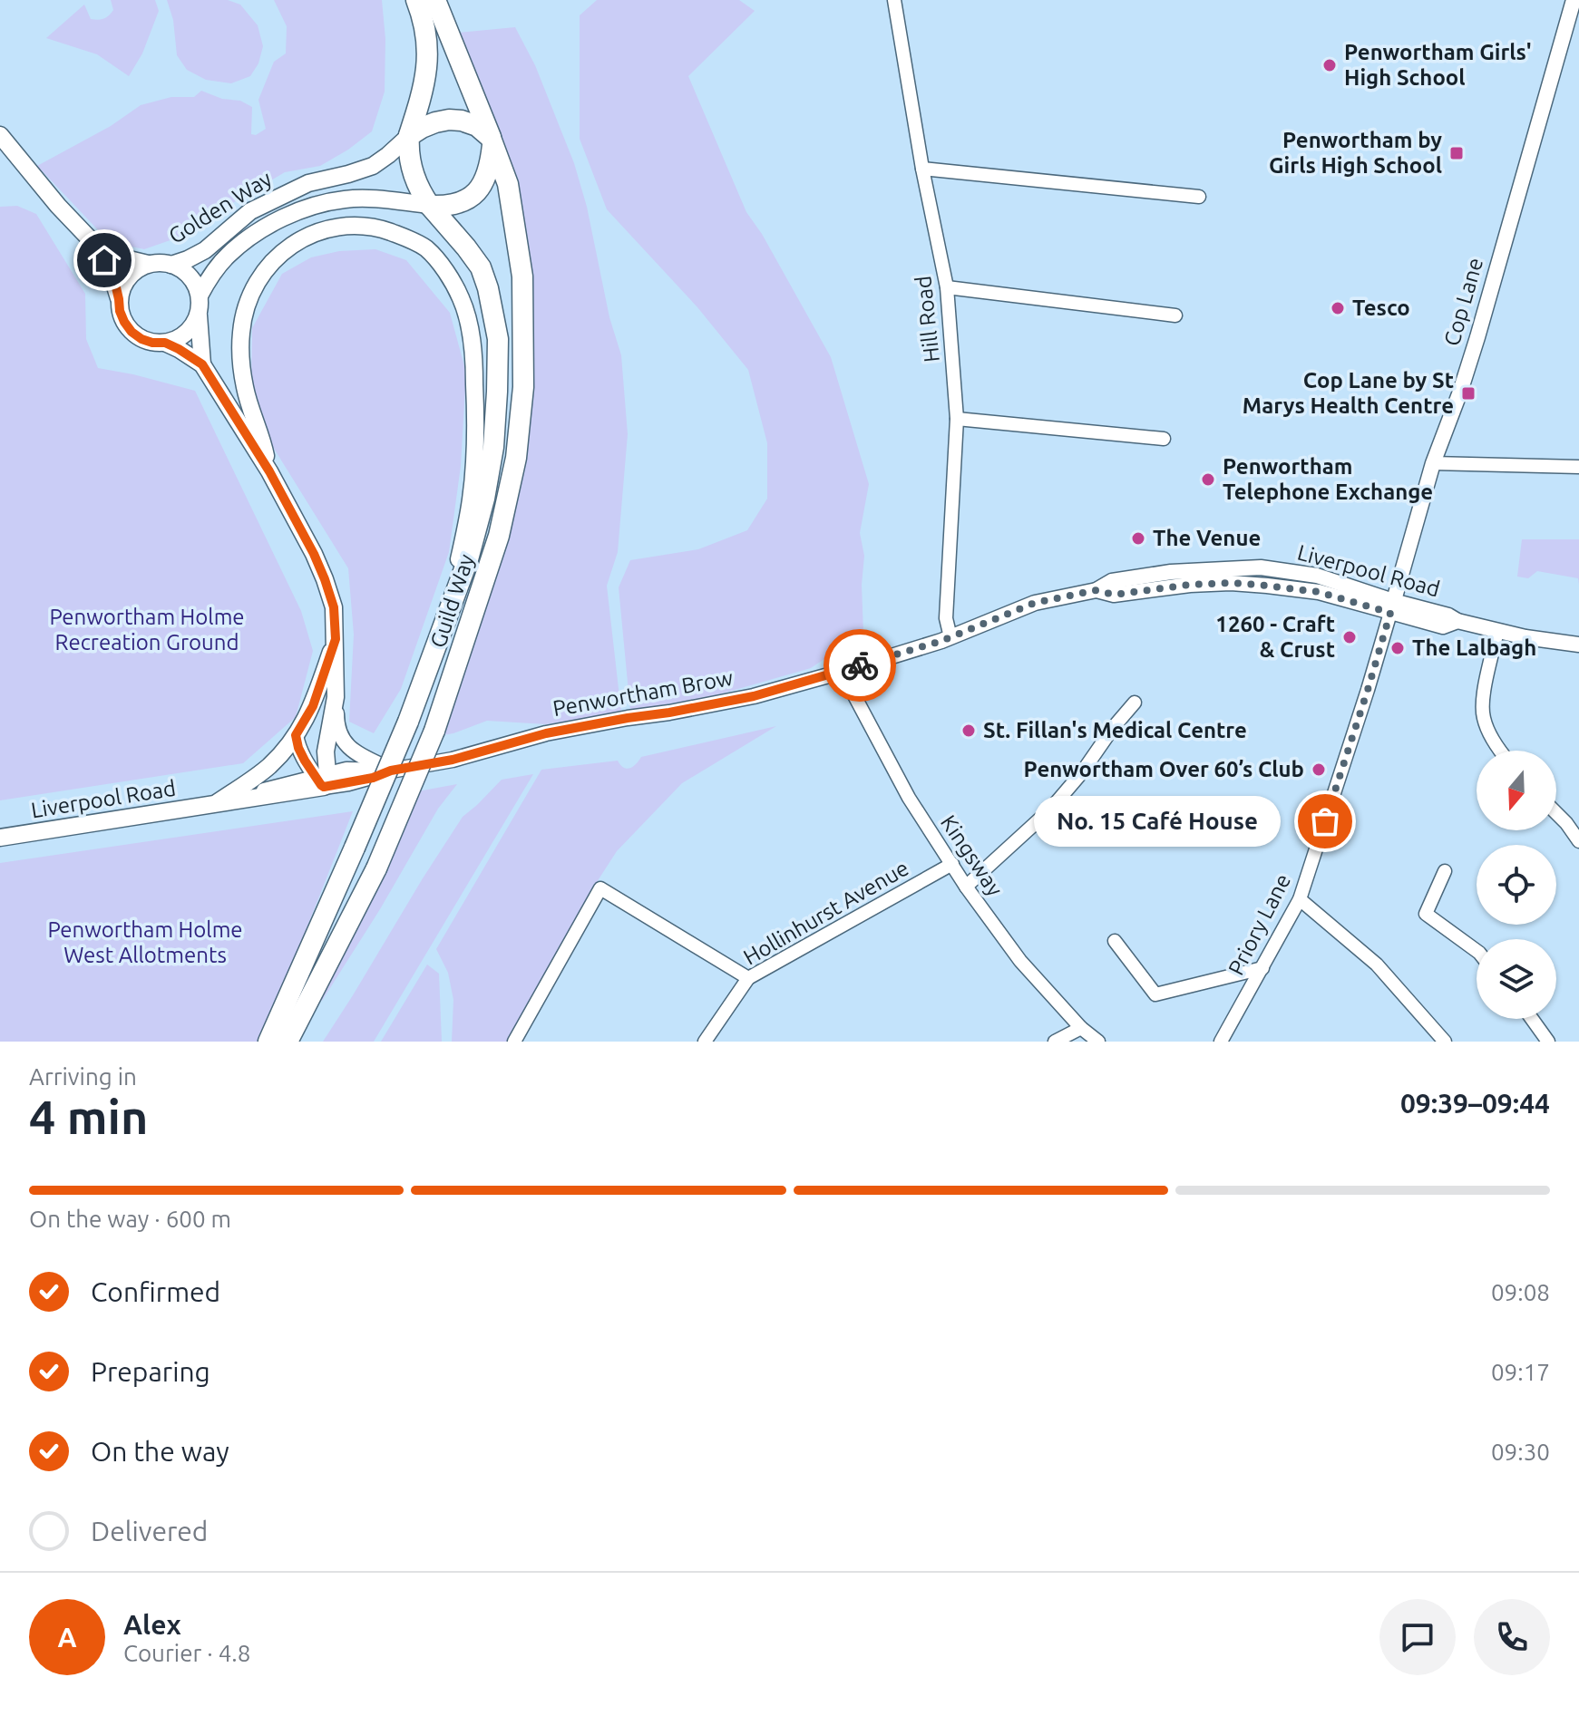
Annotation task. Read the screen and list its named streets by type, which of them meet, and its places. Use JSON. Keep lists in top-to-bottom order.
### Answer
{
  "streets": {
    "highway": ["Guild Way"],
    "main road": ["Golden Way", "Liverpool Road"],
    "street": [
      "Cop Lane",
      "Hill Road",
      "Penwortham Brow",
      "Kingsway",
      "Hollinhurst Avenue",
      "Priory Lane"
    ]
  },
  "crossings": [
    ["Golden Way", "Guild Way"],
    ["Cop Lane", "Liverpool Road"],
    ["Cop Lane", "Priory Lane"],
    ["Hill Road", "Liverpool Road"],
    ["Liverpool Road", "Penwortham Brow"],
    ["Liverpool Road", "Kingsway"],
    ["Liverpool Road", "Priory Lane"],
    ["Penwortham Brow", "Kingsway"],
    ["Kingsway", "Hollinhurst Avenue"]
  ],
  "parks": ["Penwortham Holme Recreation Ground", "Penwortham Holme West Allotments"],
  "places": {
    "other": [
      "Penwortham Girls' High School",
      "Tesco",
      "Penwortham Telephone Exchange",
      "The Venue",
      "1260 - Craft & Crust",
      "The Lalbagh",
      "St. Fillan's Medical Centre",
      "Penwortham Over 60’s Club",
      "No. 15 Café House"
    ],
    "transit": ["Penwortham by Girls High School", "Cop Lane by St Marys Health Centre"]
  },
  "north": "bottom",
  "page": {
    "bubble": "No. 15 Café House",
    "heading": ["4 min", "Arriving in", "09:39–09:44"],
    "panel": ["Alex", "Courier · 4.8"],
    "bar": "On the way · 600 m",
    "list": [
      ["Confirmed", "09:08"],
      ["Preparing", "09:17"],
      ["On the way", "09:30"],
      "Delivered"
    ],
    "round": "A"
  }
}
